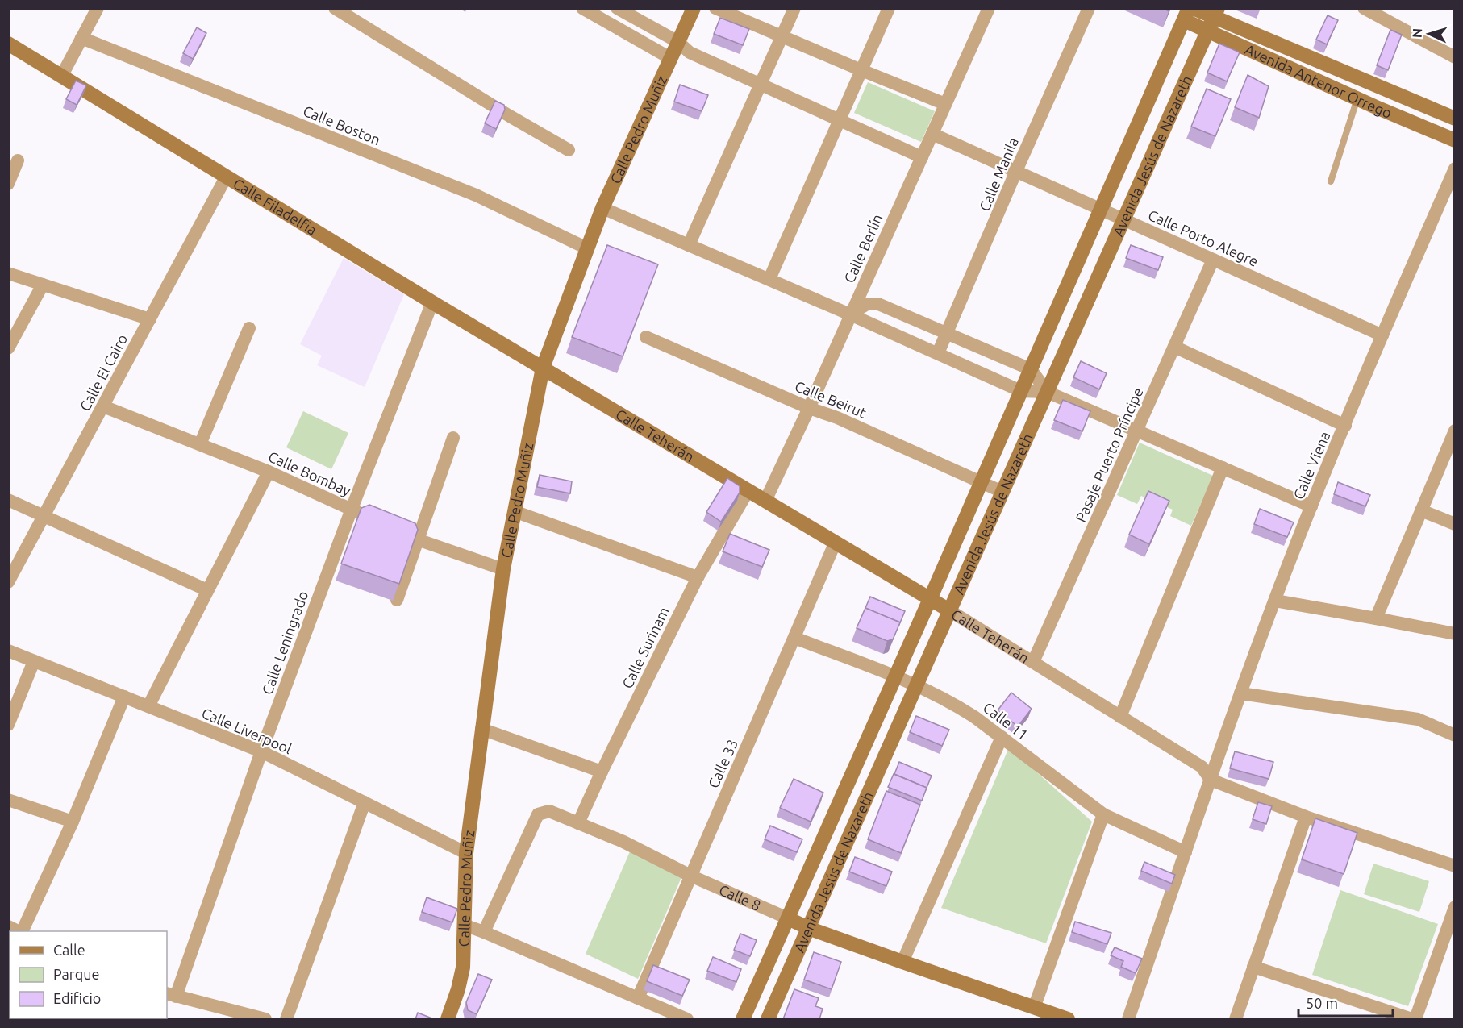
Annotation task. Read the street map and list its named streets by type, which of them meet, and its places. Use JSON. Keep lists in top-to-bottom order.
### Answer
{
  "streets": {
    "street": [
      "Avenida Antenor Orrego",
      "Calle Boston",
      "Calle Pedro Muñiz",
      "Avenida Jesús de Nazareth",
      "Calle Manila",
      "Calle Filadelfia",
      "Calle Porto Alegre",
      "Calle Berlín",
      "Calle El Cairo",
      "Calle Beirut",
      "Calle Teherán",
      "Pasaje Puerto Príncipe",
      "Calle Viena",
      "Calle Bombay",
      "Calle Leningrado",
      "Calle Surinam",
      "Calle 11",
      "Calle Liverpool",
      "Calle 33",
      "Calle 8"
    ]
  },
  "crossings": [
    ["Avenida Antenor Orrego", "Avenida Jesús de Nazareth"],
    ["Calle Boston", "Calle Pedro Muñiz"],
    ["Calle Pedro Muñiz", "Calle Filadelfia"],
    ["Calle Pedro Muñiz", "Calle Teherán"],
    ["Calle Pedro Muñiz", "Calle Liverpool"],
    ["Avenida Jesús de Nazareth", "Calle Porto Alegre"],
    ["Avenida Jesús de Nazareth", "Calle Beirut"],
    ["Avenida Jesús de Nazareth", "Calle Teherán"],
    ["Avenida Jesús de Nazareth", "Calle 11"],
    ["Avenida Jesús de Nazareth", "Calle 8"],
    ["Calle Manila", "Calle Porto Alegre"],
    ["Calle Filadelfia", "Calle El Cairo"],
    ["Calle Filadelfia", "Calle Teherán"],
    ["Calle Filadelfia", "Calle Leningrado"],
    ["Calle Porto Alegre", "Calle Berlín"],
    ["Calle Porto Alegre", "Pasaje Puerto Príncipe"],
    ["Calle Porto Alegre", "Calle Viena"],
    ["Calle Berlín", "Calle Beirut"],
    ["Calle Berlín", "Calle Teherán"],
    ["Calle El Cairo", "Calle Bombay"],
    ["Calle Teherán", "Pasaje Puerto Príncipe"],
    ["Calle Teherán", "Calle Viena"],
    ["Calle Teherán", "Calle Surinam"],
    ["Calle Teherán", "Calle 33"],
    ["Calle Viena", "Calle 11"],
    ["Calle Bombay", "Calle Leningrado"],
    ["Calle Leningrado", "Calle Liverpool"],
    ["Calle Surinam", "Calle 8"],
    ["Calle 11", "Calle 33"],
    ["Calle 33", "Calle 8"]
  ],
  "legend": ["Calle", "Parque", "Edificio"],
  "scale_bar": "50 m",
  "north": "left"
}
